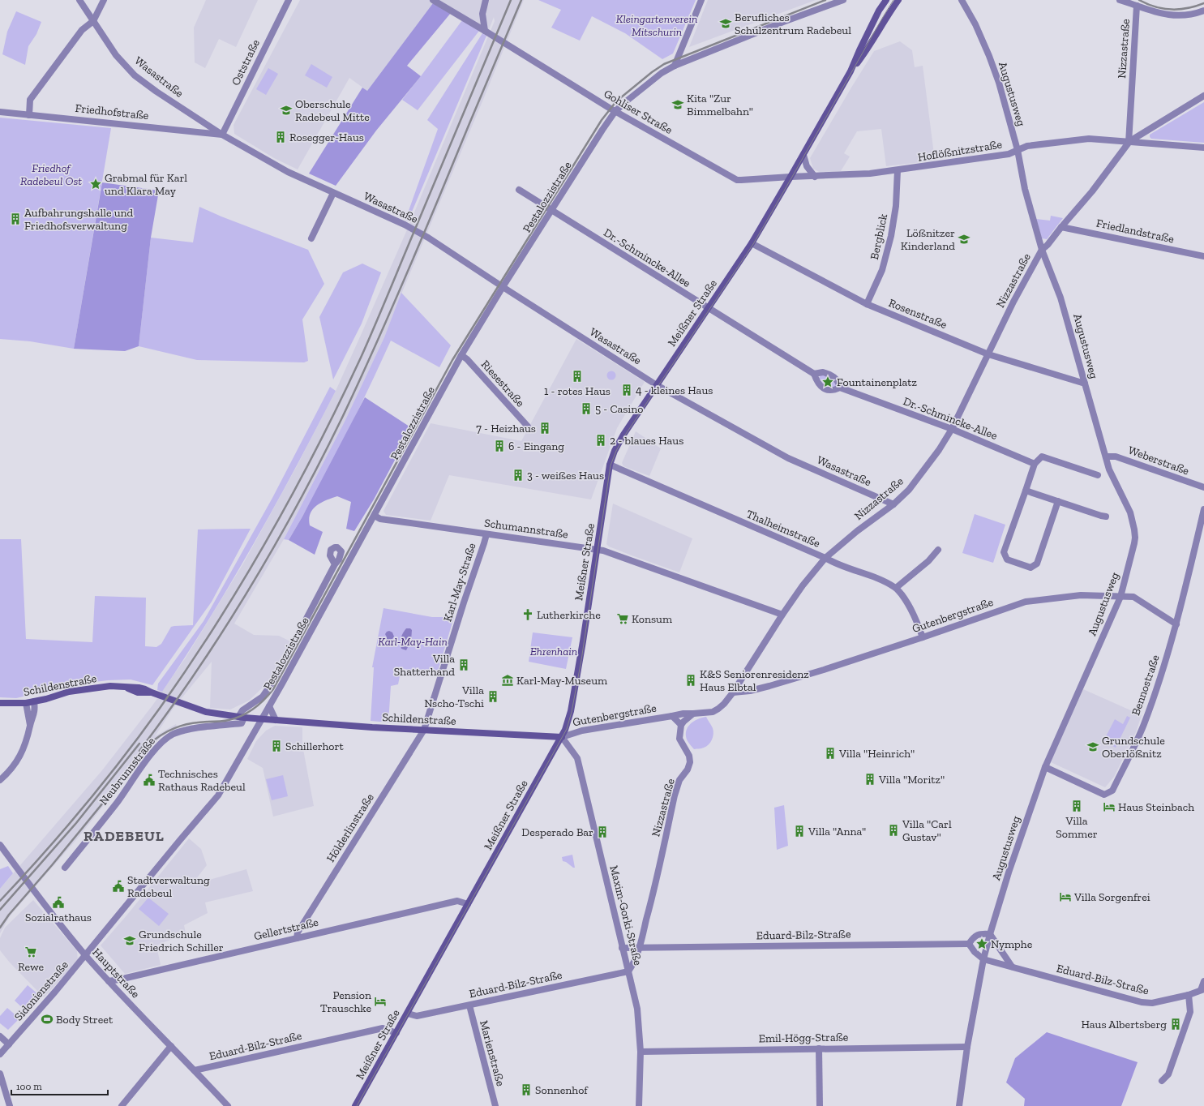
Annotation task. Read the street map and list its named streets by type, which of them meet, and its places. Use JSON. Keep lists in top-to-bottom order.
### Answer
{
  "streets": {
    "main road": ["Meißner Straße", "Schildenstraße"],
    "street": [
      "Nizzastraße",
      "Oststraße",
      "Wasastraße",
      "Augustusweg",
      "Friedhofstraße",
      "Gohliser Straße",
      "Hoflößnitzstraße",
      "Pestalozzistraße",
      "Friedlandstraße",
      "Bergblick",
      "Dr.-Schmincke-Allee",
      "Rosenstraße",
      "Riesestraße",
      "Weberstraße",
      "Schumannstraße",
      "Thalheimstraße",
      "Karl-May-Straße",
      "Gutenbergstraße",
      "Bennostraße",
      "Neubrunnstraße",
      "Hölderlinstraße",
      "Maxim-Gorki-Straße",
      "Gellertstraße",
      "Eduard-Bilz-Straße",
      "Hauptstraße",
      "Sidonienstraße",
      "Emil-Högg-Straße",
      "Marienstraße"
    ]
  },
  "crossings": [
    ["Nizzastraße", "Wasastraße"],
    ["Nizzastraße", "Augustusweg"],
    ["Nizzastraße", "Hoflößnitzstraße"],
    ["Nizzastraße", "Friedlandstraße"],
    ["Nizzastraße", "Dr.-Schmincke-Allee"],
    ["Nizzastraße", "Rosenstraße"],
    ["Nizzastraße", "Schumannstraße"],
    ["Nizzastraße", "Thalheimstraße"],
    ["Nizzastraße", "Gutenbergstraße"],
    ["Nizzastraße", "Maxim-Gorki-Straße"],
    ["Nizzastraße", "Eduard-Bilz-Straße"],
    ["Oststraße", "Wasastraße"],
    ["Oststraße", "Friedhofstraße"],
    ["Wasastraße", "Friedhofstraße"],
    ["Wasastraße", "Pestalozzistraße"],
    ["Wasastraße", "Meißner Straße"],
    ["Augustusweg", "Hoflößnitzstraße"],
    ["Augustusweg", "Rosenstraße"],
    ["Augustusweg", "Weberstraße"],
    ["Augustusweg", "Gutenbergstraße"],
    ["Augustusweg", "Bennostraße"],
    ["Augustusweg", "Eduard-Bilz-Straße"],
    ["Augustusweg", "Emil-Högg-Straße"],
    ["Gohliser Straße", "Hoflößnitzstraße"],
    ["Gohliser Straße", "Pestalozzistraße"],
    ["Gohliser Straße", "Meißner Straße"],
    ["Hoflößnitzstraße", "Bergblick"],
    ["Hoflößnitzstraße", "Meißner Straße"],
    ["Pestalozzistraße", "Dr.-Schmincke-Allee"],
    ["Pestalozzistraße", "Riesestraße"],
    ["Pestalozzistraße", "Schumannstraße"],
    ["Pestalozzistraße", "Schildenstraße"],
    ["Pestalozzistraße", "Hauptstraße"],
    ["Pestalozzistraße", "Sidonienstraße"],
    ["Bergblick", "Rosenstraße"],
    ["Dr.-Schmincke-Allee", "Meißner Straße"],
    ["Meißner Straße", "Rosenstraße"],
    ["Meißner Straße", "Schumannstraße"],
    ["Meißner Straße", "Thalheimstraße"],
    ["Meißner Straße", "Gutenbergstraße"],
    ["Meißner Straße", "Schildenstraße"],
    ["Meißner Straße", "Maxim-Gorki-Straße"],
    ["Meißner Straße", "Gellertstraße"],
    ["Meißner Straße", "Eduard-Bilz-Straße"],
    ["Schumannstraße", "Karl-May-Straße"],
    ["Thalheimstraße", "Gutenbergstraße"],
    ["Karl-May-Straße", "Schildenstraße"],
    ["Karl-May-Straße", "Hölderlinstraße"],
    ["Gutenbergstraße", "Schildenstraße"],
    ["Gutenbergstraße", "Bennostraße"],
    ["Gutenbergstraße", "Maxim-Gorki-Straße"],
    ["Schildenstraße", "Neubrunnstraße"],
    ["Schildenstraße", "Hölderlinstraße"],
    ["Schildenstraße", "Maxim-Gorki-Straße"],
    ["Hölderlinstraße", "Gellertstraße"],
    ["Maxim-Gorki-Straße", "Eduard-Bilz-Straße"],
    ["Maxim-Gorki-Straße", "Emil-Högg-Straße"],
    ["Gellertstraße", "Hauptstraße"],
    ["Eduard-Bilz-Straße", "Hauptstraße"],
    ["Eduard-Bilz-Straße", "Marienstraße"],
    ["Hauptstraße", "Sidonienstraße"]
  ],
  "districts": ["RADEBEUL"],
  "parks": [
    "Kleingartenverein Mitschurin",
    "Friedhof Radebeul Ost",
    "Karl-May-Hain",
    "Ehrenhain"
  ],
  "places": {
    "school or university": [
      "Berufliches Schulzentrum Radebeul",
      "Kita \"Zur Bimmelbahn\"",
      "Oberschule Radebeul Mitte",
      "Lößnitzer Kinderland",
      "Grundschule Oberlößnitz",
      "Grundschule Friedrich Schiller"
    ],
    "building": [
      "Rosegger-Haus",
      "Aufbahrungshalle und Friedhofsverwaltung",
      "1 - rotes Haus",
      "4 - kleines Haus",
      "5 - Casino",
      "7 - Heizhaus",
      "2 - blaues Haus",
      "6 - Eingang",
      "3 - weißes Haus",
      "Villa Shatterhand",
      "K&S Seniorenresidenz Haus Elbtal",
      "Villa Nscho-Tschi",
      "Schillerhort",
      "Villa \"Heinrich\"",
      "Villa \"Moritz\"",
      "Villa Sommer",
      "Villa \"Carl Gustav\"",
      "Villa \"Anna\"",
      "Desperado Bar",
      "Haus Albertsberg",
      "Sonnenhof"
    ],
    "place": ["Grabmal für Karl und Klara May", "Fountainenplatz", "Nymphe"],
    "church": ["Lutherkirche"],
    "supermarket": ["Konsum", "Rewe"],
    "museum": ["Karl-May-Museum"],
    "public building": ["Technisches Rathaus Radebeul", "Stadtverwaltung Radebeul", "Sozialrathaus"],
    "hotel": ["Haus Steinbach", "Villa Sorgenfrei", "Pension Trauschke"],
    "sports": ["Body Street"]
  },
  "scale_bar": "100 m"
}
